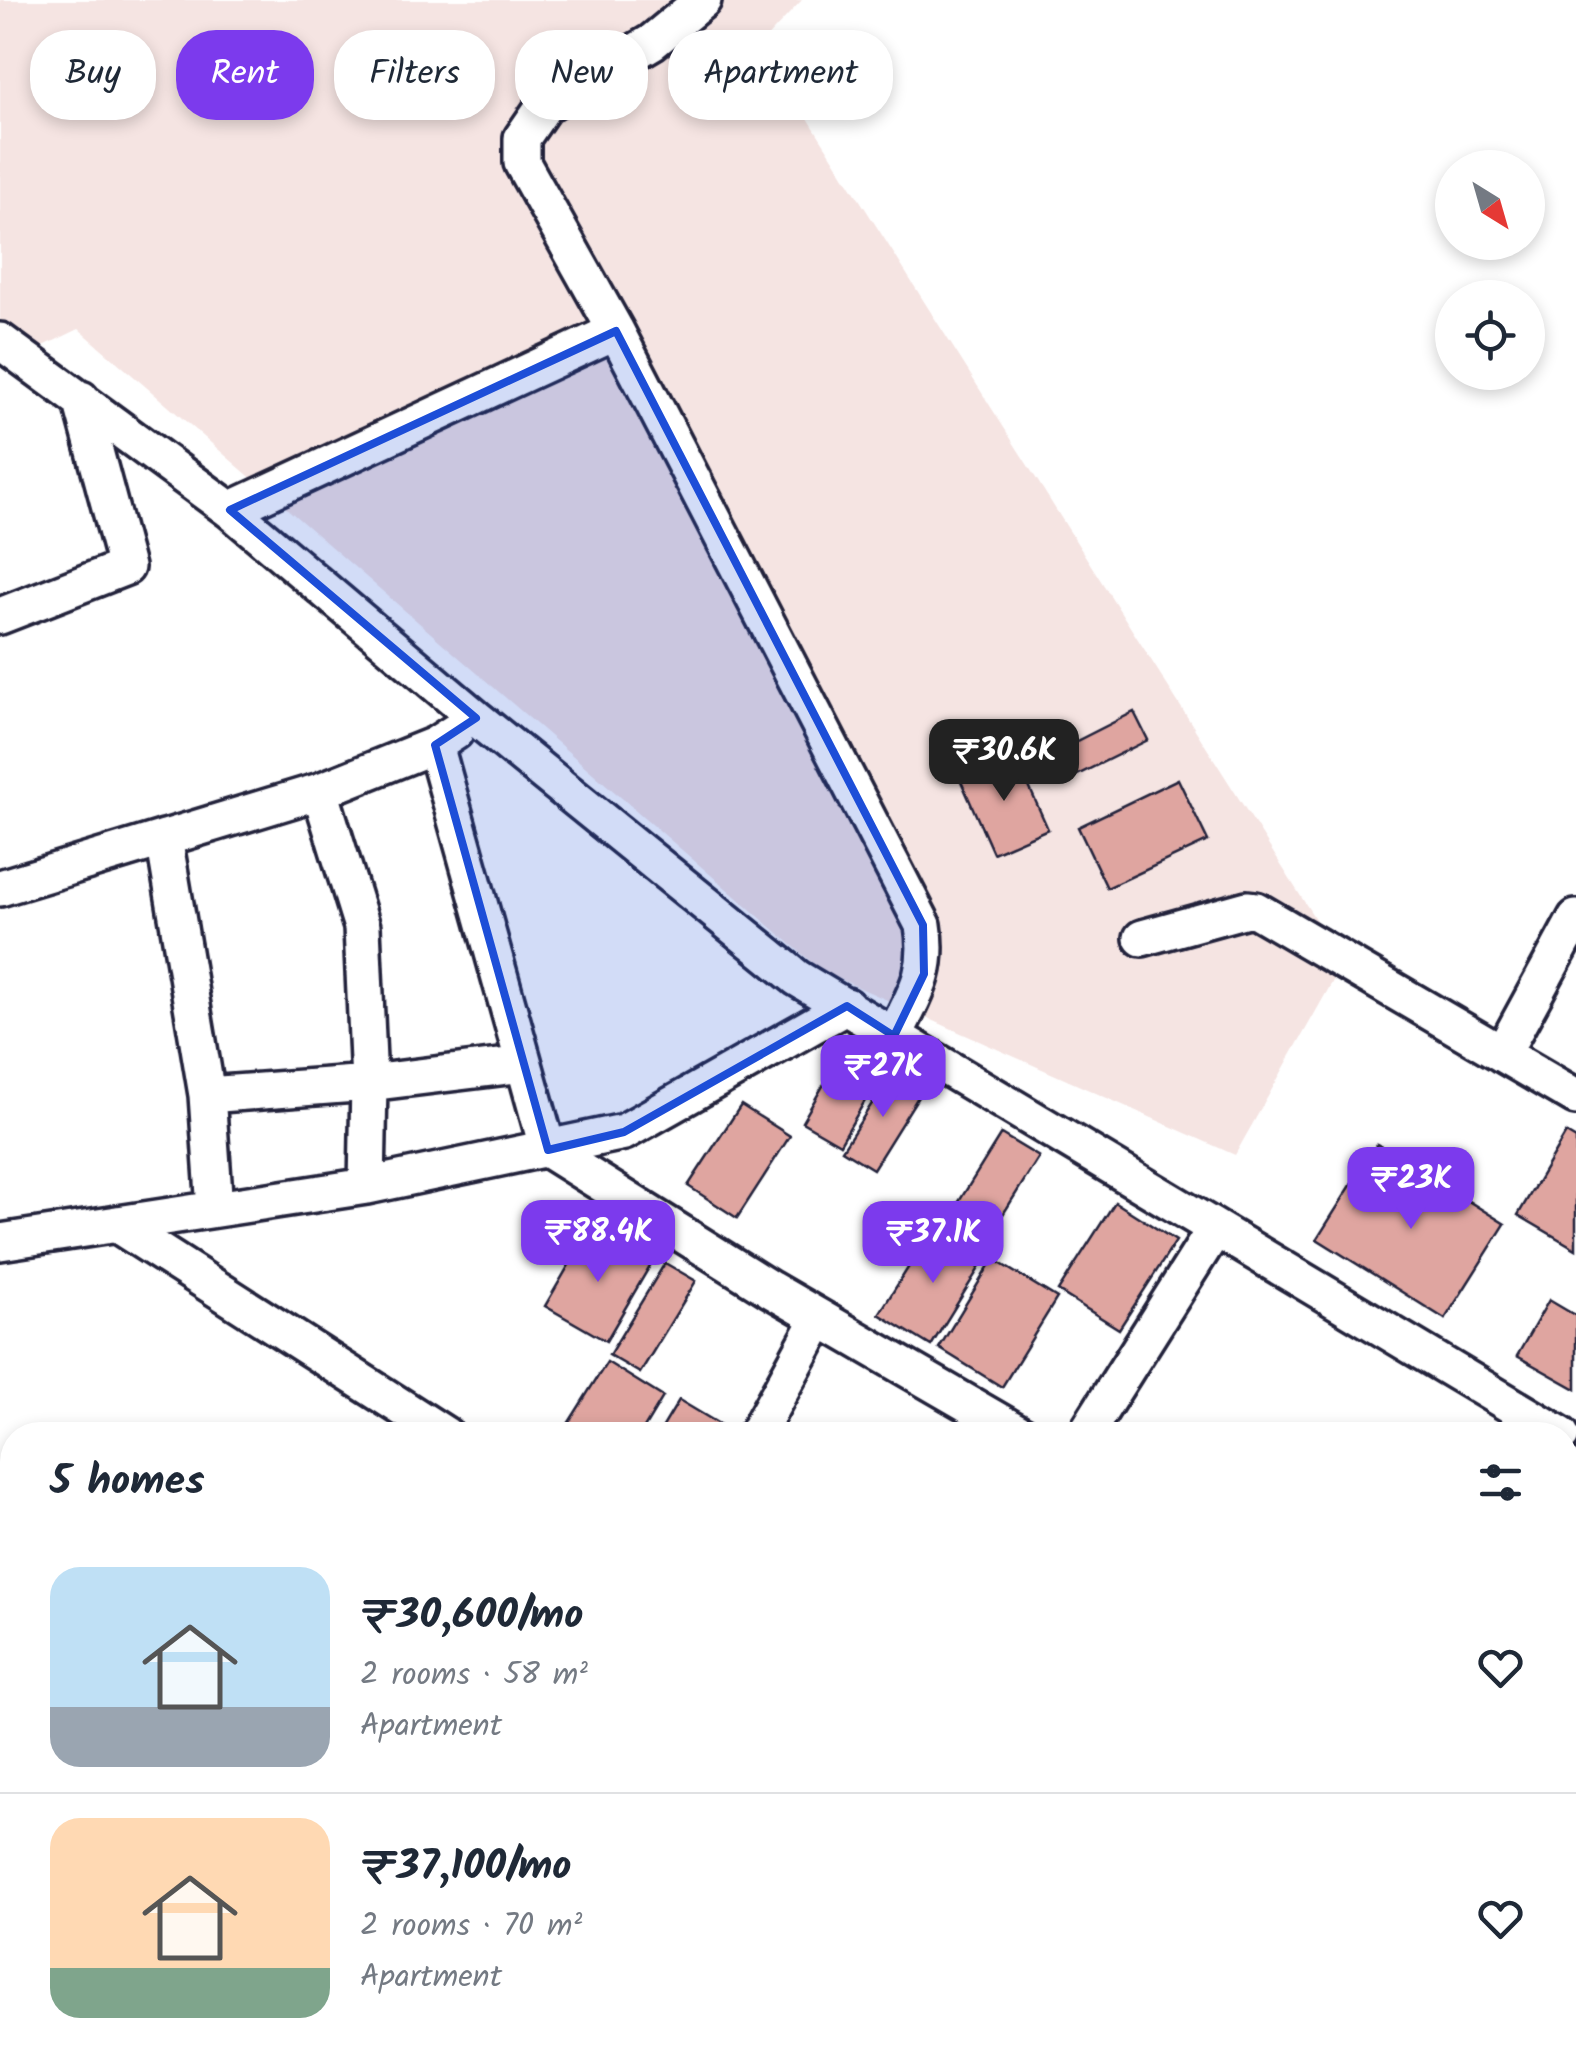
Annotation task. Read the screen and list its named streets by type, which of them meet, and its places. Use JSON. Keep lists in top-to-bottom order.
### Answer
{
  "north": "bottom right",
  "page": {
    "chip": [
      "Buy",
      "Rent",
      "Filters",
      "New",
      "Apartment"
    ],
    "price": [
      "₹30.6K",
      "₹27K",
      "₹23K",
      "₹88.4K",
      "₹37.1K"
    ],
    "heading": "5 homes",
    "list": [
      {
        "name": "₹30,600/mo",
        "note": "2 rooms · 58 m² · Apartment"
      },
      {
        "name": "₹37,100/mo",
        "note": "2 rooms · 70 m² · Apartment"
      }
    ]
  }
}
